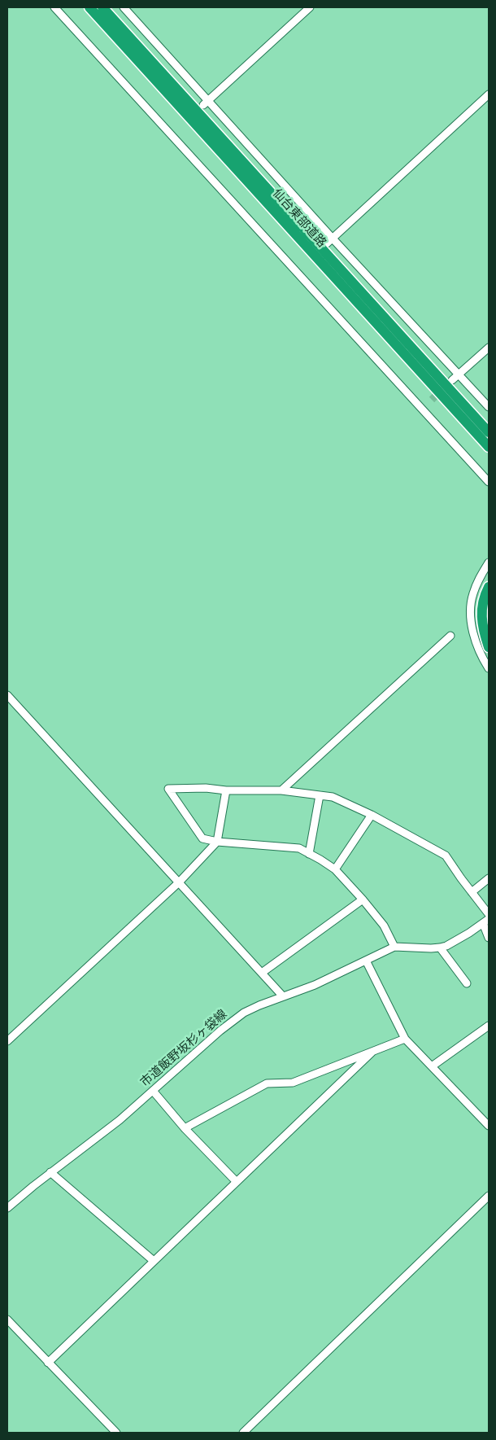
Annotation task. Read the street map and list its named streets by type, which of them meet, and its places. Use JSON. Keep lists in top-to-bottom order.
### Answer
{
  "streets": {
    "highway": ["仙台東部道路"],
    "street": ["市道飯野坂杉ヶ袋線"]
  }
}
